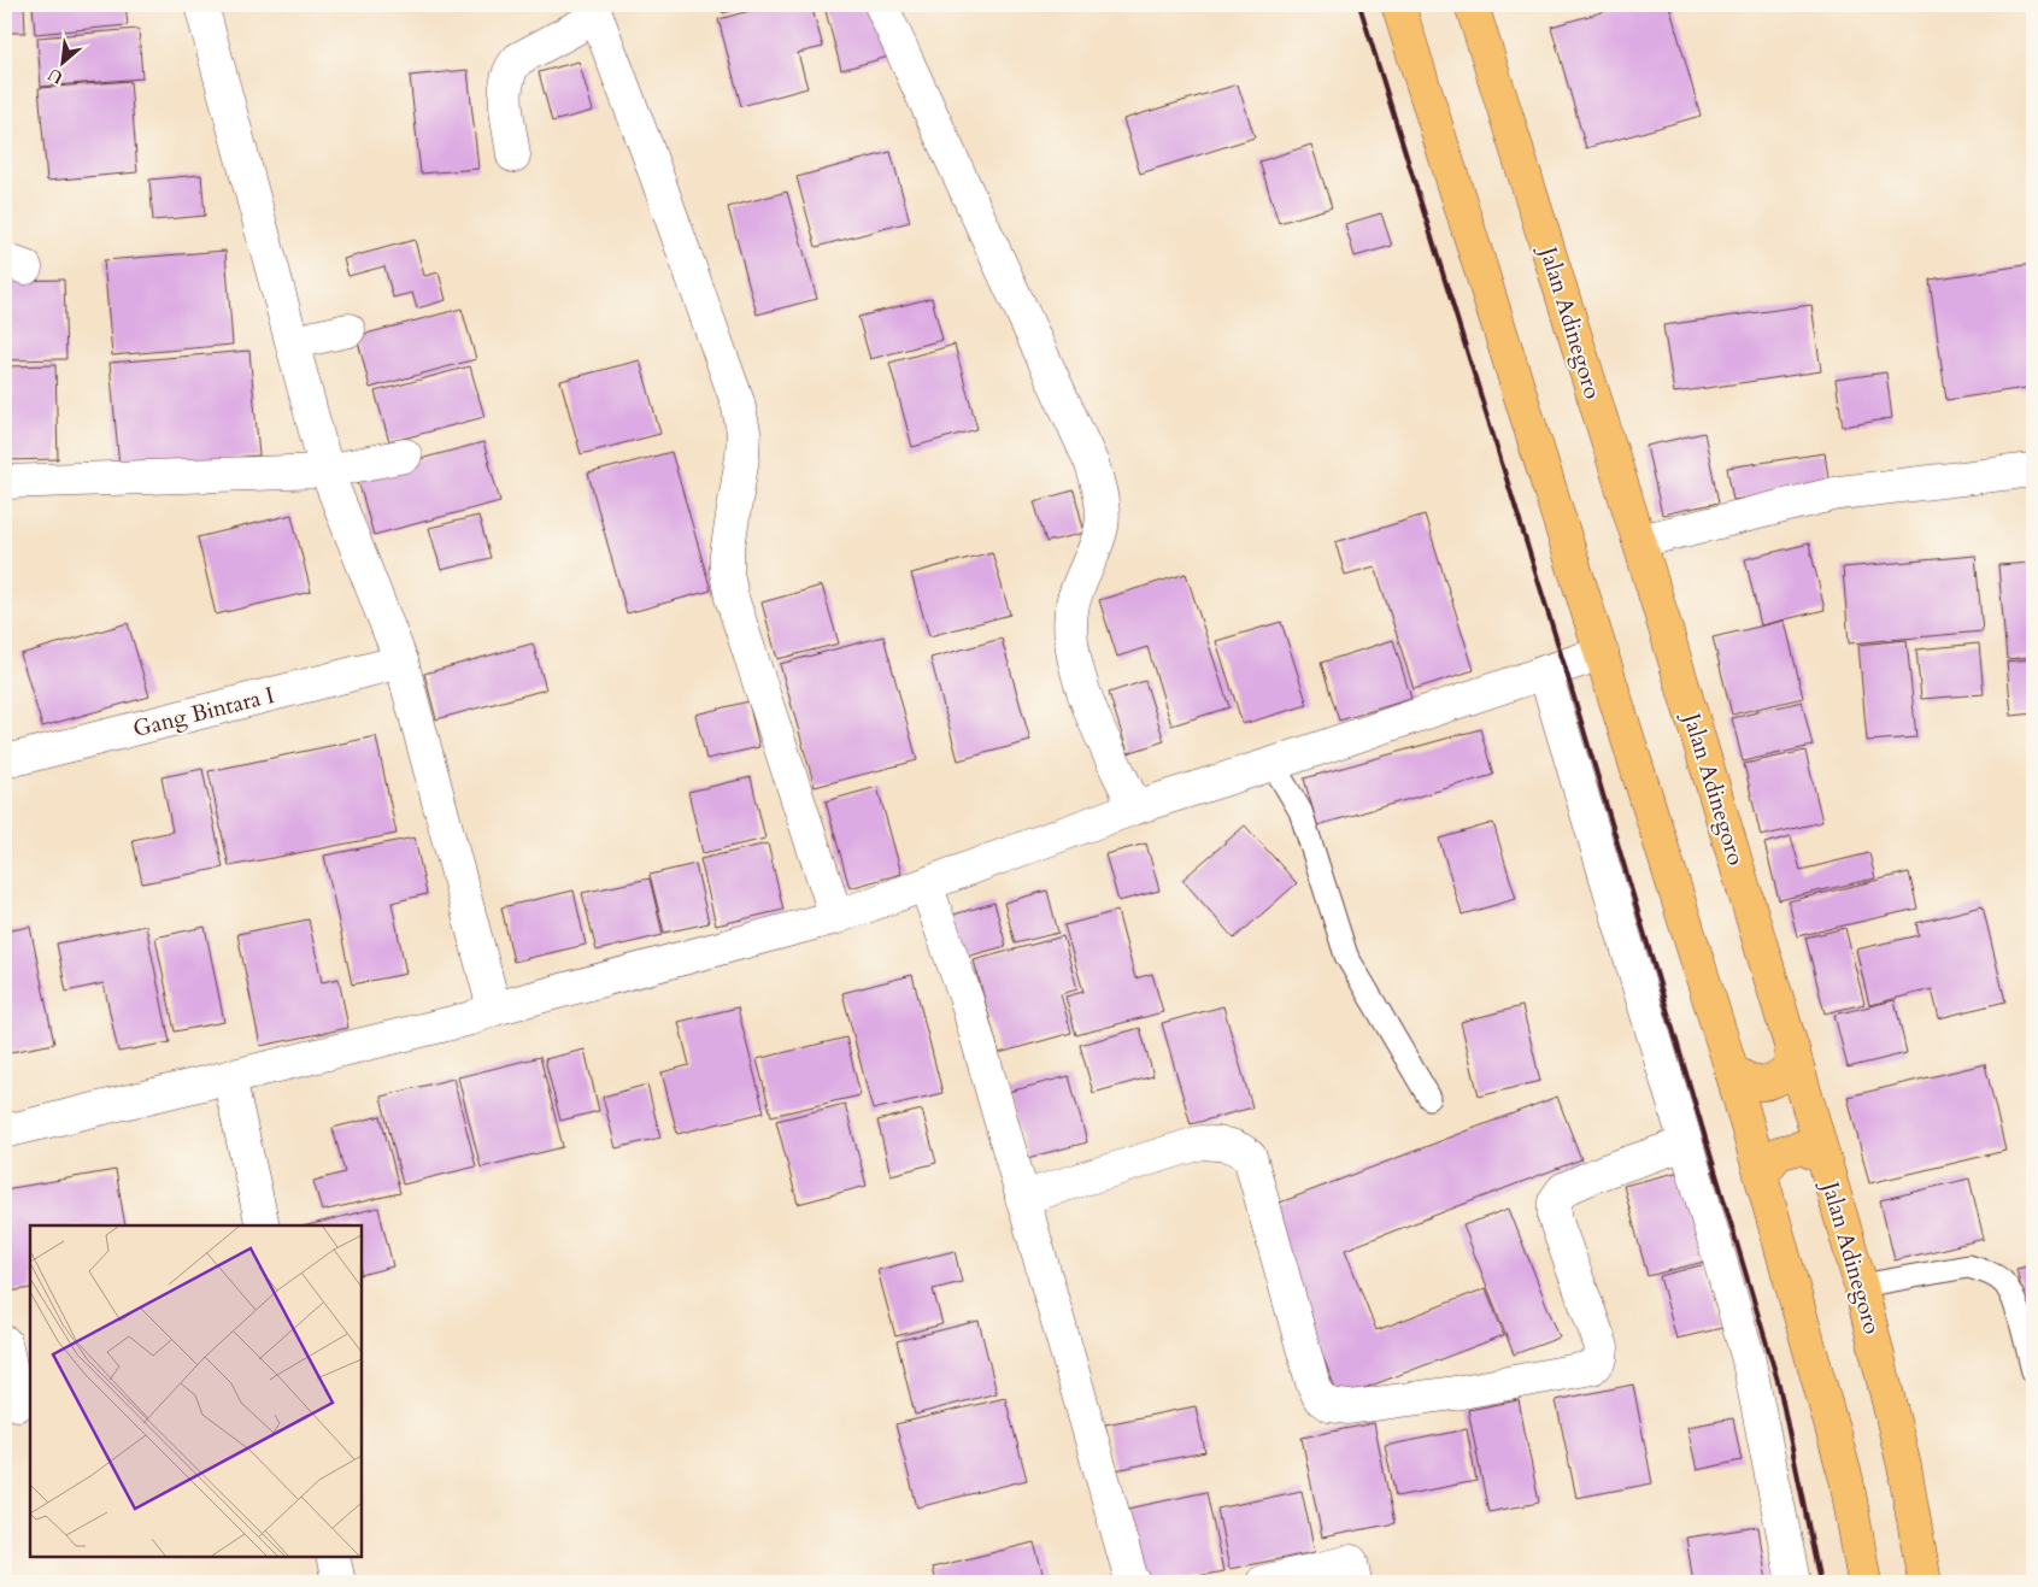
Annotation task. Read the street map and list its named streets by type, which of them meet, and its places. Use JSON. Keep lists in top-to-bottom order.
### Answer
{
  "streets": {
    "highway": ["Jalan Adinegoro"],
    "street": ["Gang Bintara I"]
  },
  "north": "bottom left"
}
